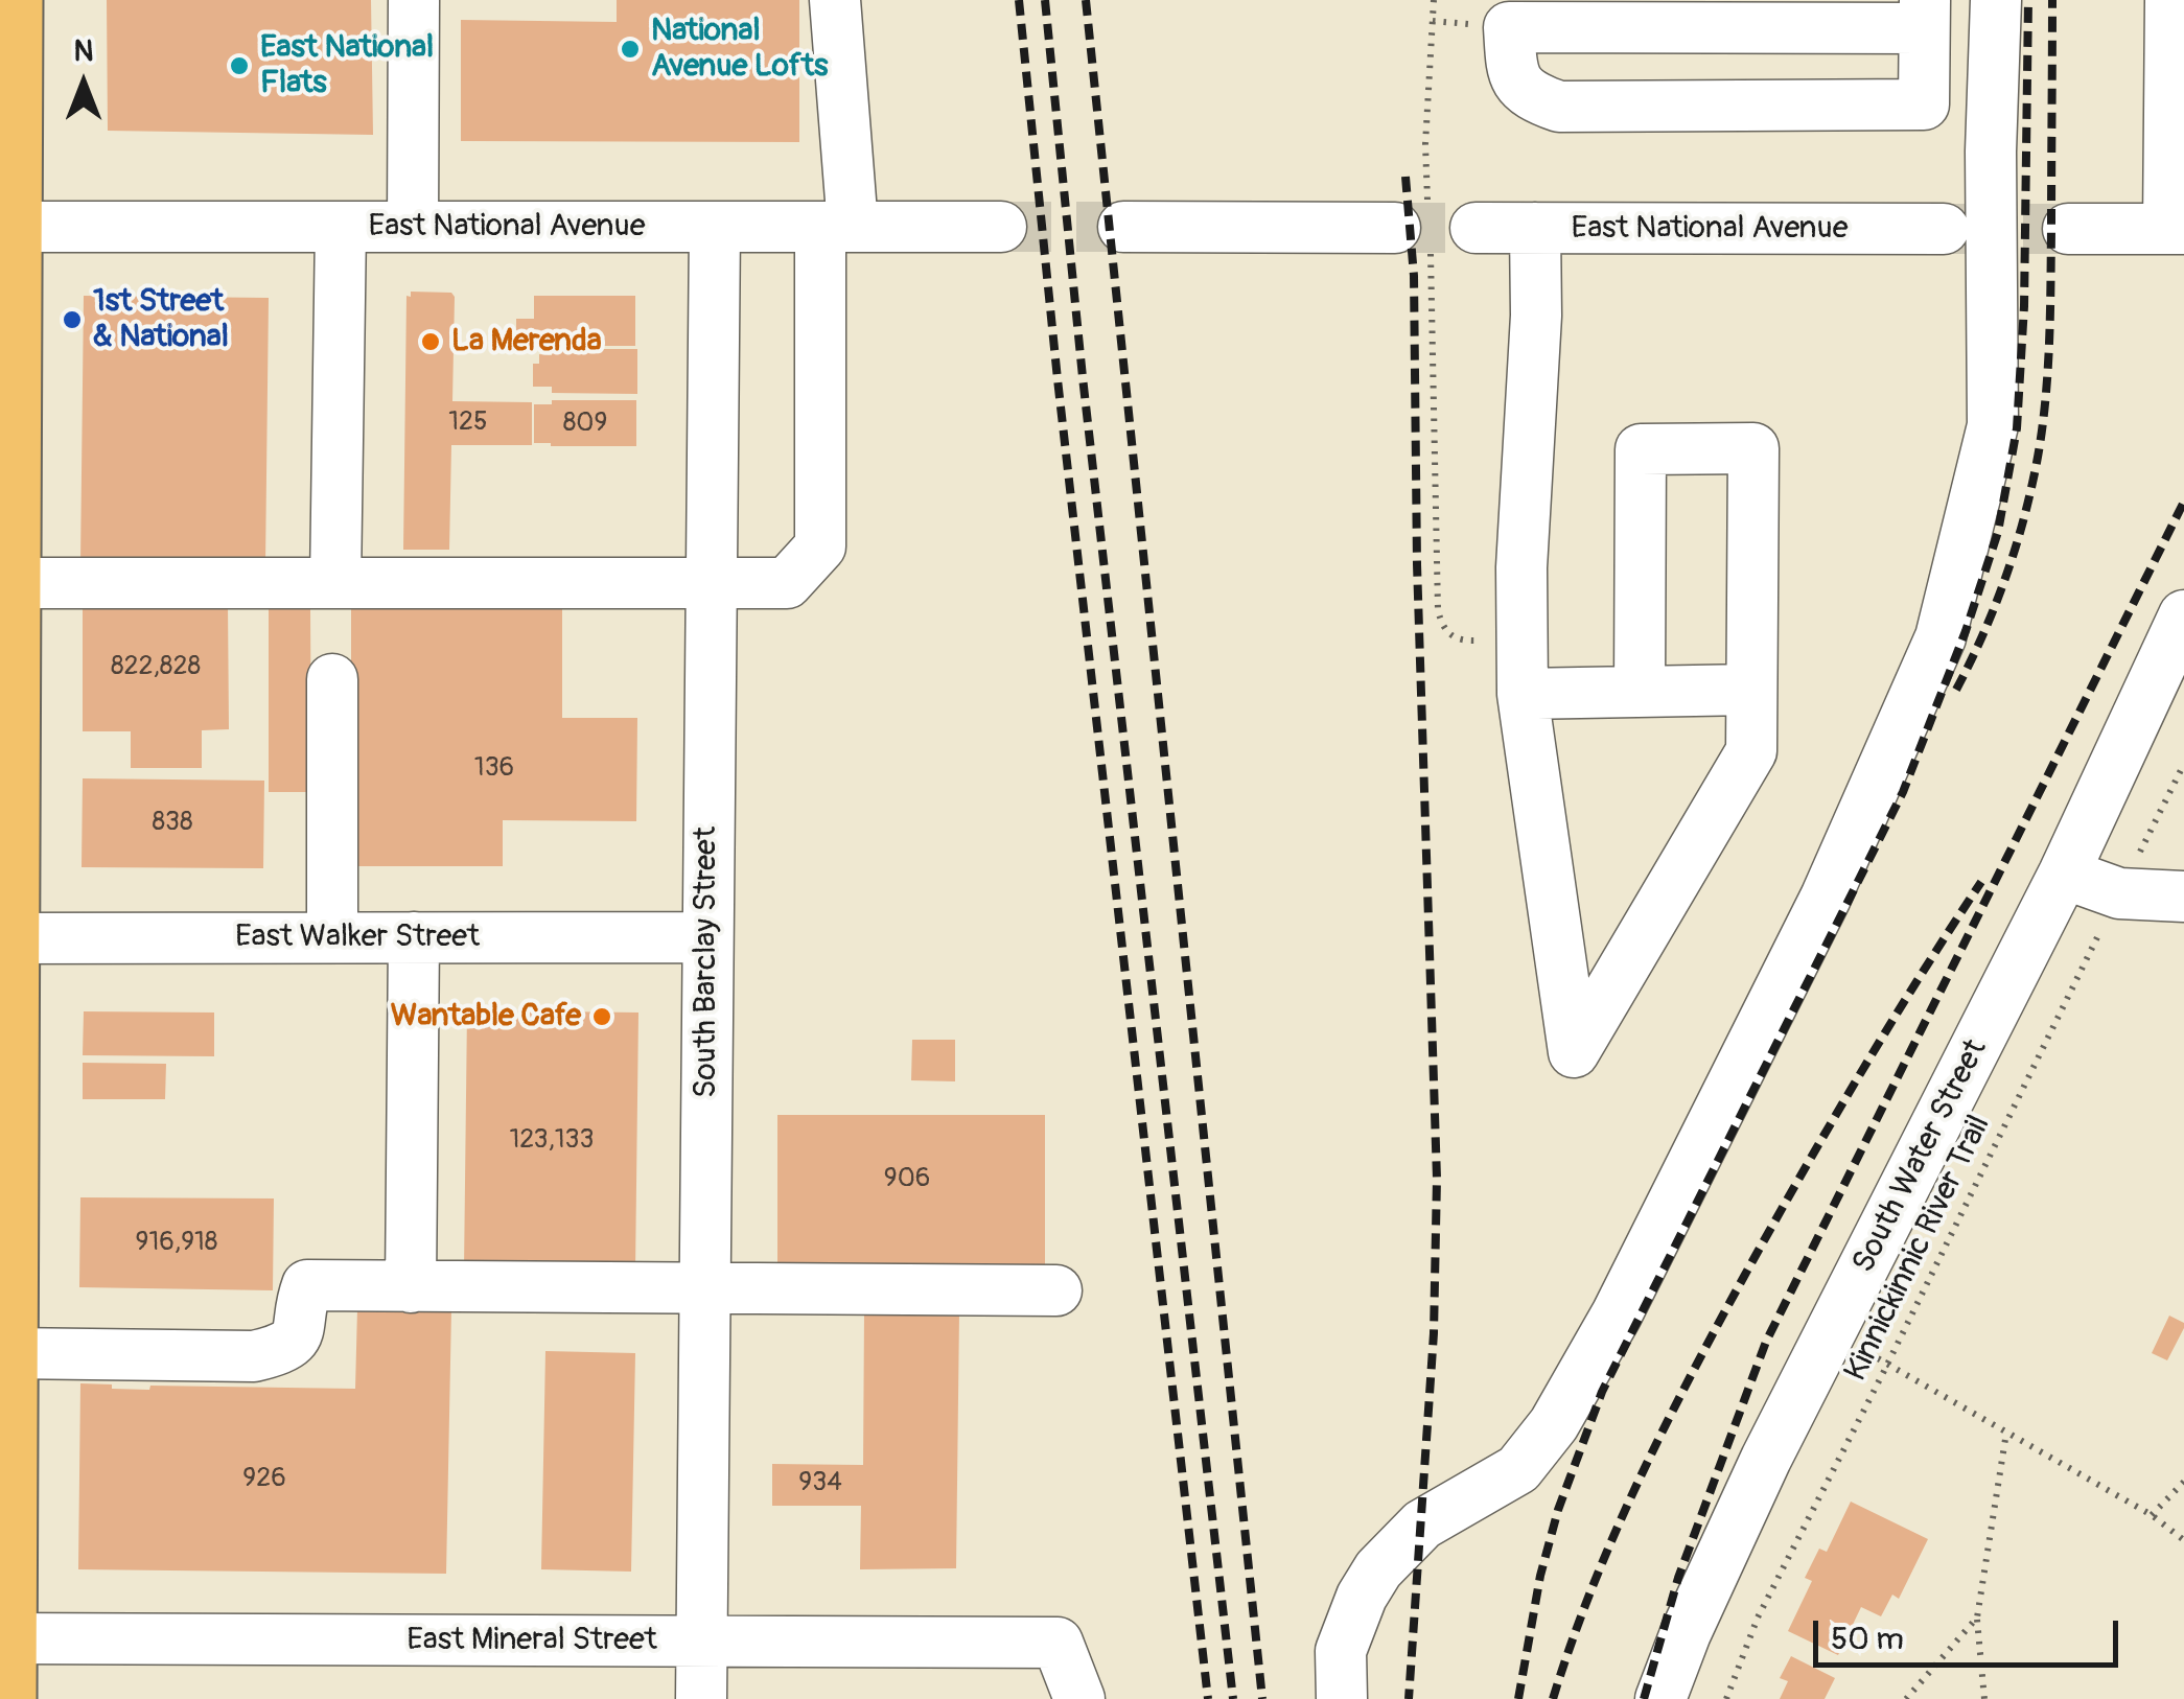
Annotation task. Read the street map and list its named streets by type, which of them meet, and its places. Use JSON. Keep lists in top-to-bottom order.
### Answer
{
  "streets": {
    "street": [
      "East National Avenue",
      "East Walker Street",
      "South Barclay Street",
      "South Water Street",
      "East Mineral Street"
    ],
    "path": ["Kinnickinnic River Trail"]
  },
  "crossings": [
    ["East National Avenue", "South Barclay Street"],
    ["East Walker Street", "South Barclay Street"],
    ["South Barclay Street", "East Mineral Street"]
  ],
  "places": [
    "National Avenue Lofts",
    "East National Flats",
    "1st Street & National",
    "La Merenda",
    "Wantable Cafe"
  ],
  "house_numbers": [
    "125",
    "809",
    "822,828",
    "136",
    "838",
    "123,133",
    "906",
    "916,918",
    "926",
    "934"
  ],
  "scale_bar": "50 m",
  "north": "top"
}
